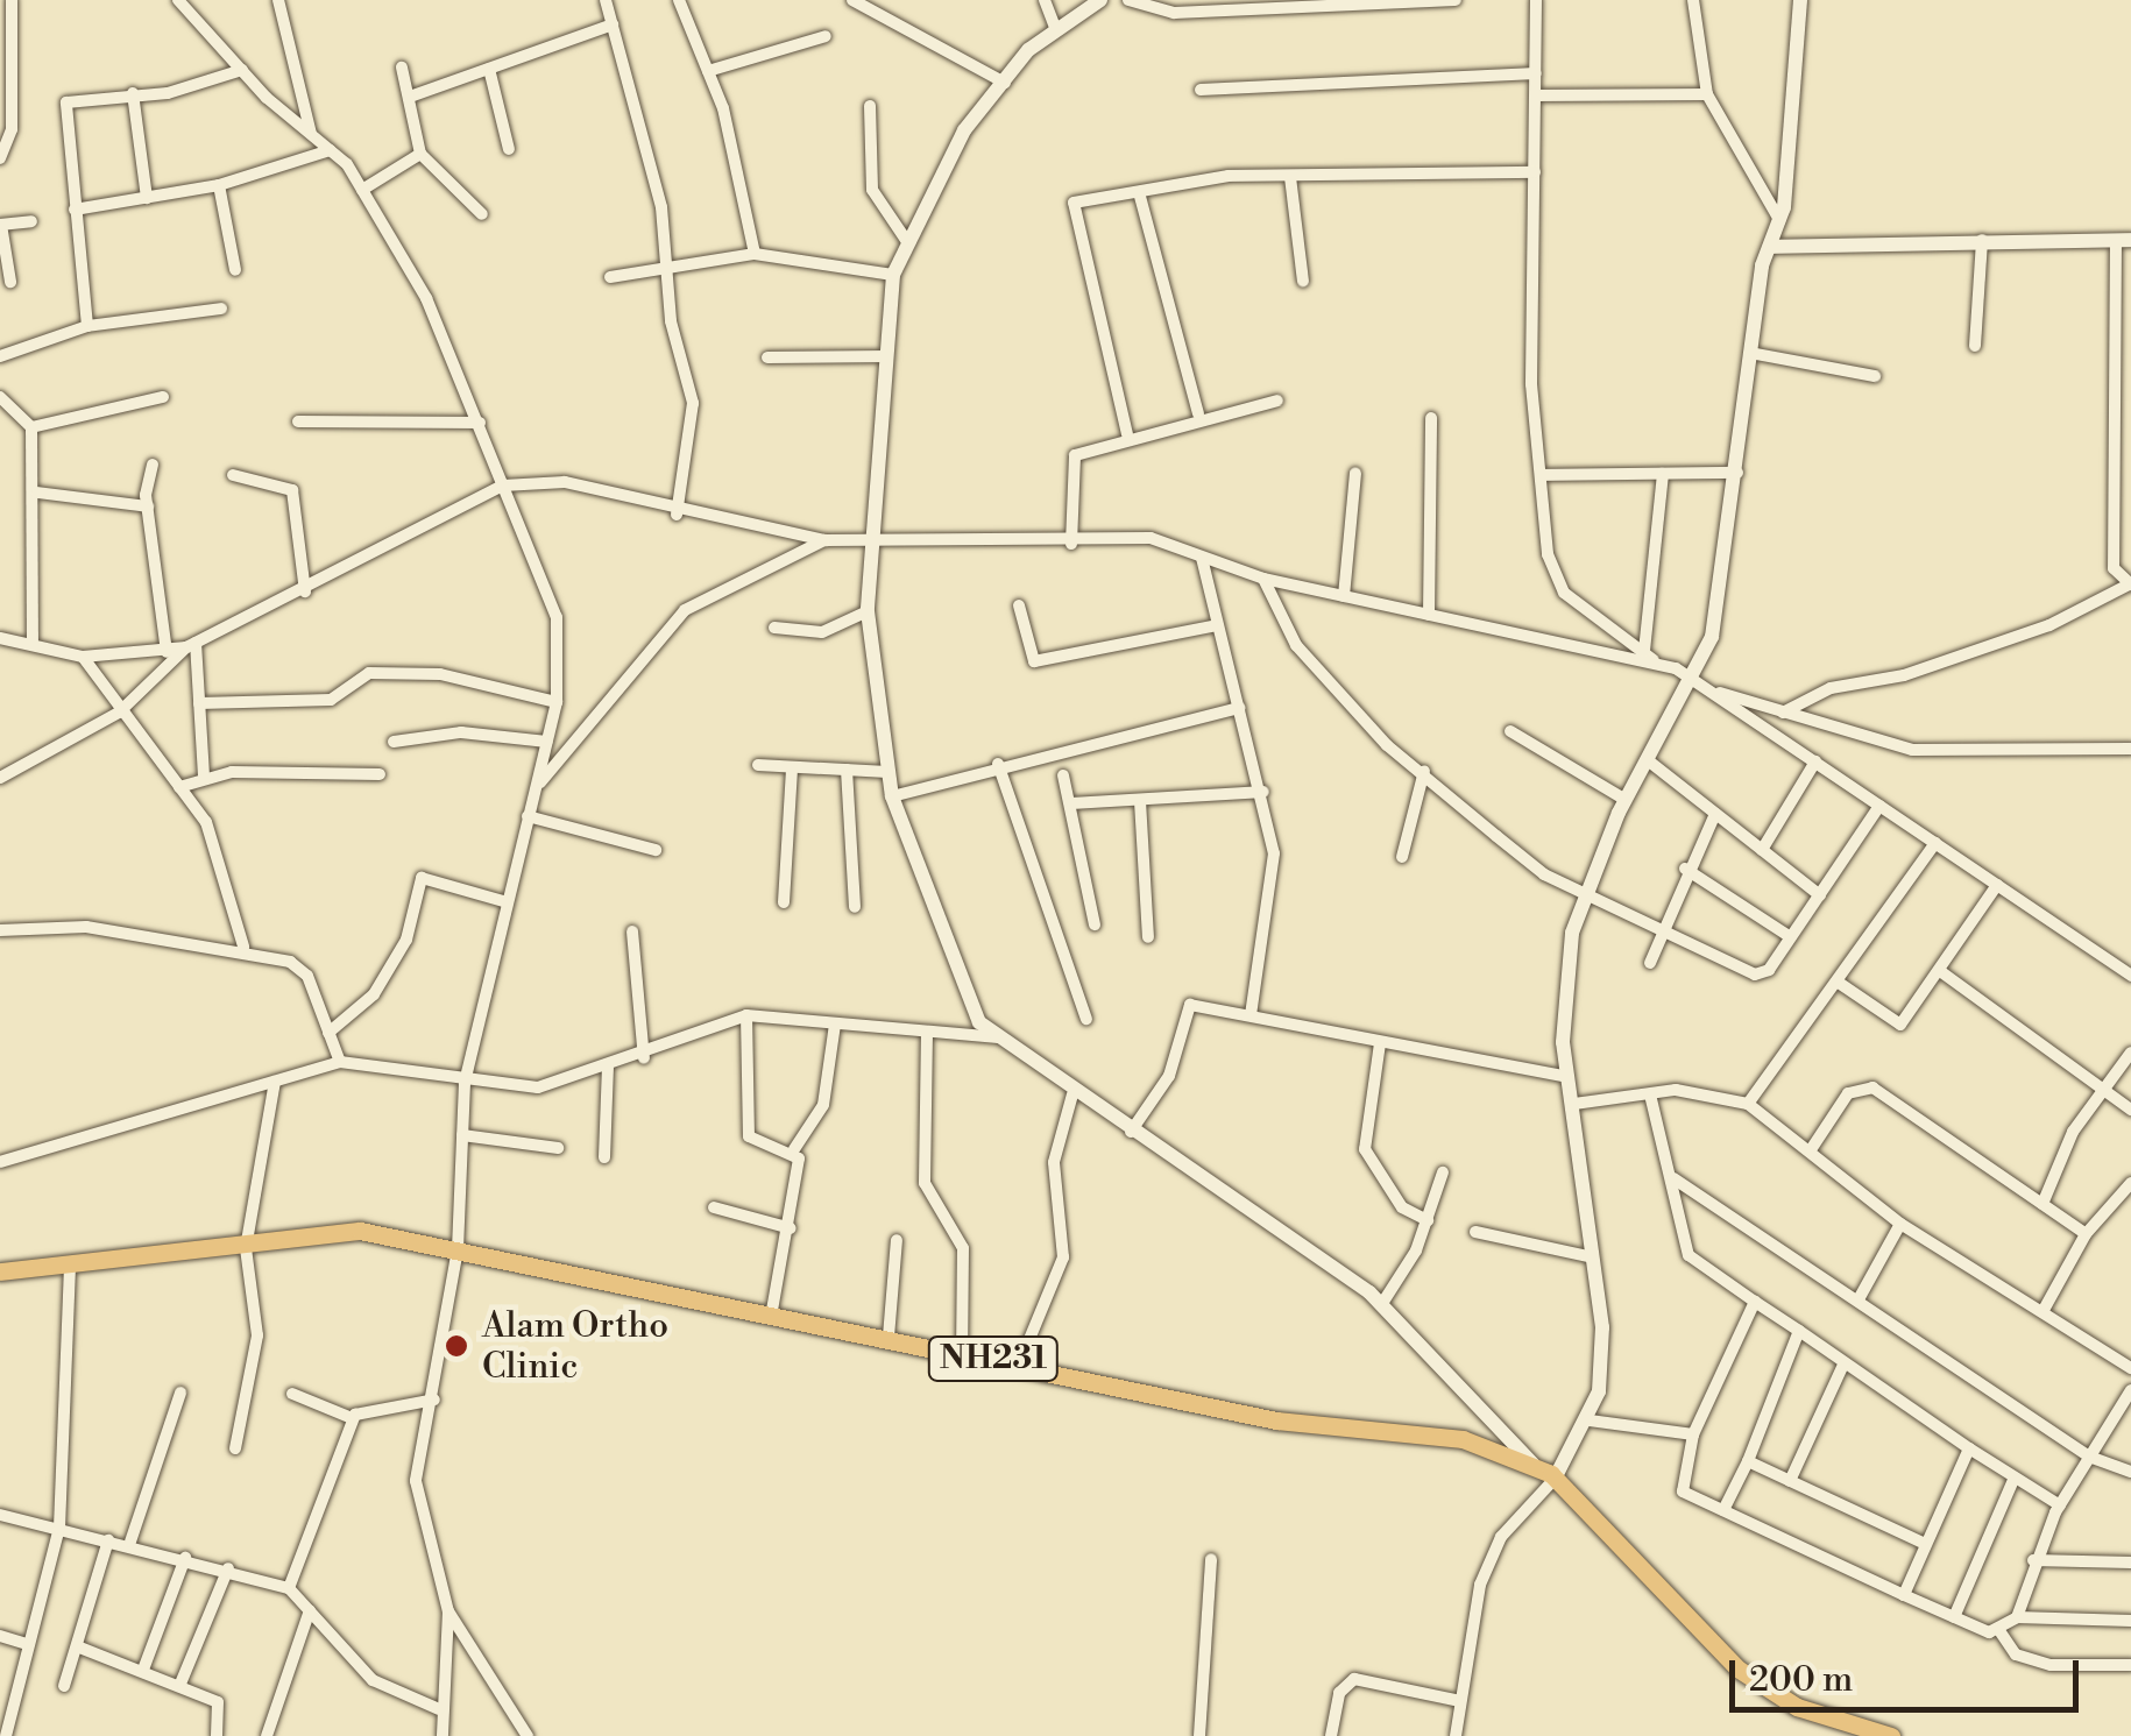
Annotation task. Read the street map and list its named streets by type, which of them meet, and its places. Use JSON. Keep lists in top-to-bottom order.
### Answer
{
  "streets": {
    "highway": ["NH231"]
  },
  "places": ["Alam Ortho Clinic"],
  "scale_bar": "200 m"
}
